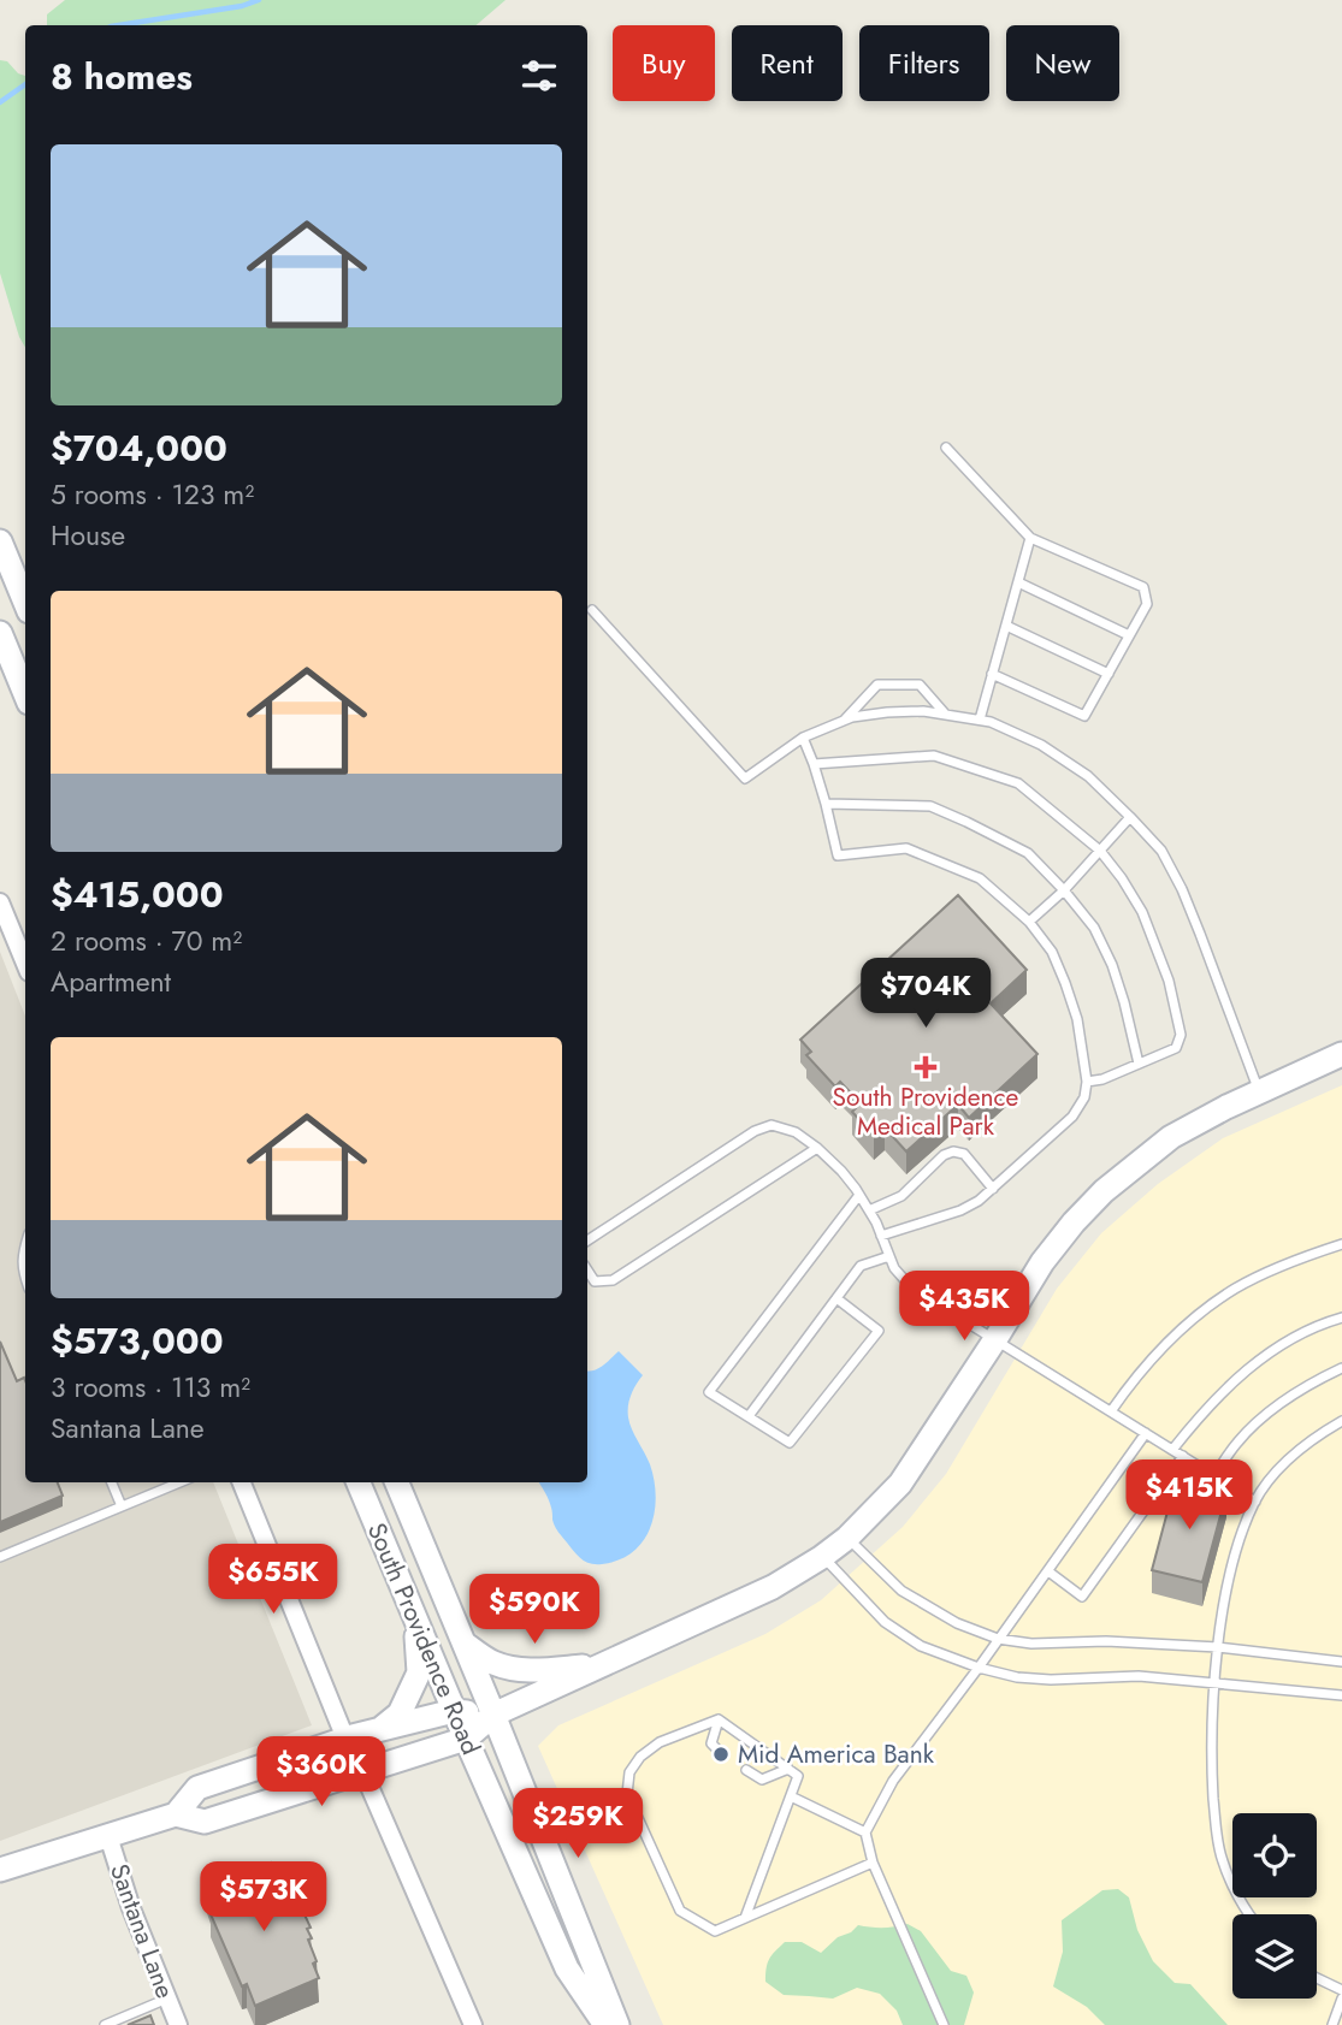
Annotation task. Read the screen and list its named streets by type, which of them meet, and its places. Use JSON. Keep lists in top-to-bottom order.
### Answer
{
  "streets": {
    "street": ["South Providence Road", "Santana Lane"]
  },
  "places": {
    "health": ["South Providence Medical Park"],
    "other": ["Mid America Bank"]
  },
  "page": {
    "chip": [
      "Buy",
      "Rent",
      "Filters",
      "New"
    ],
    "heading": "8 homes",
    "list": [
      {
        "name": "$704,000",
        "note": "5 rooms · 123 m² · House"
      },
      {
        "name": "$415,000",
        "note": "2 rooms · 70 m² · Apartment"
      },
      {
        "name": "$573,000",
        "note": "3 rooms · 113 m² · Santana Lane"
      }
    ],
    "price": [
      "$704K",
      "$435K",
      "$415K",
      "$655K",
      "$590K",
      "$360K",
      "$259K",
      "$573K"
    ]
  }
}
